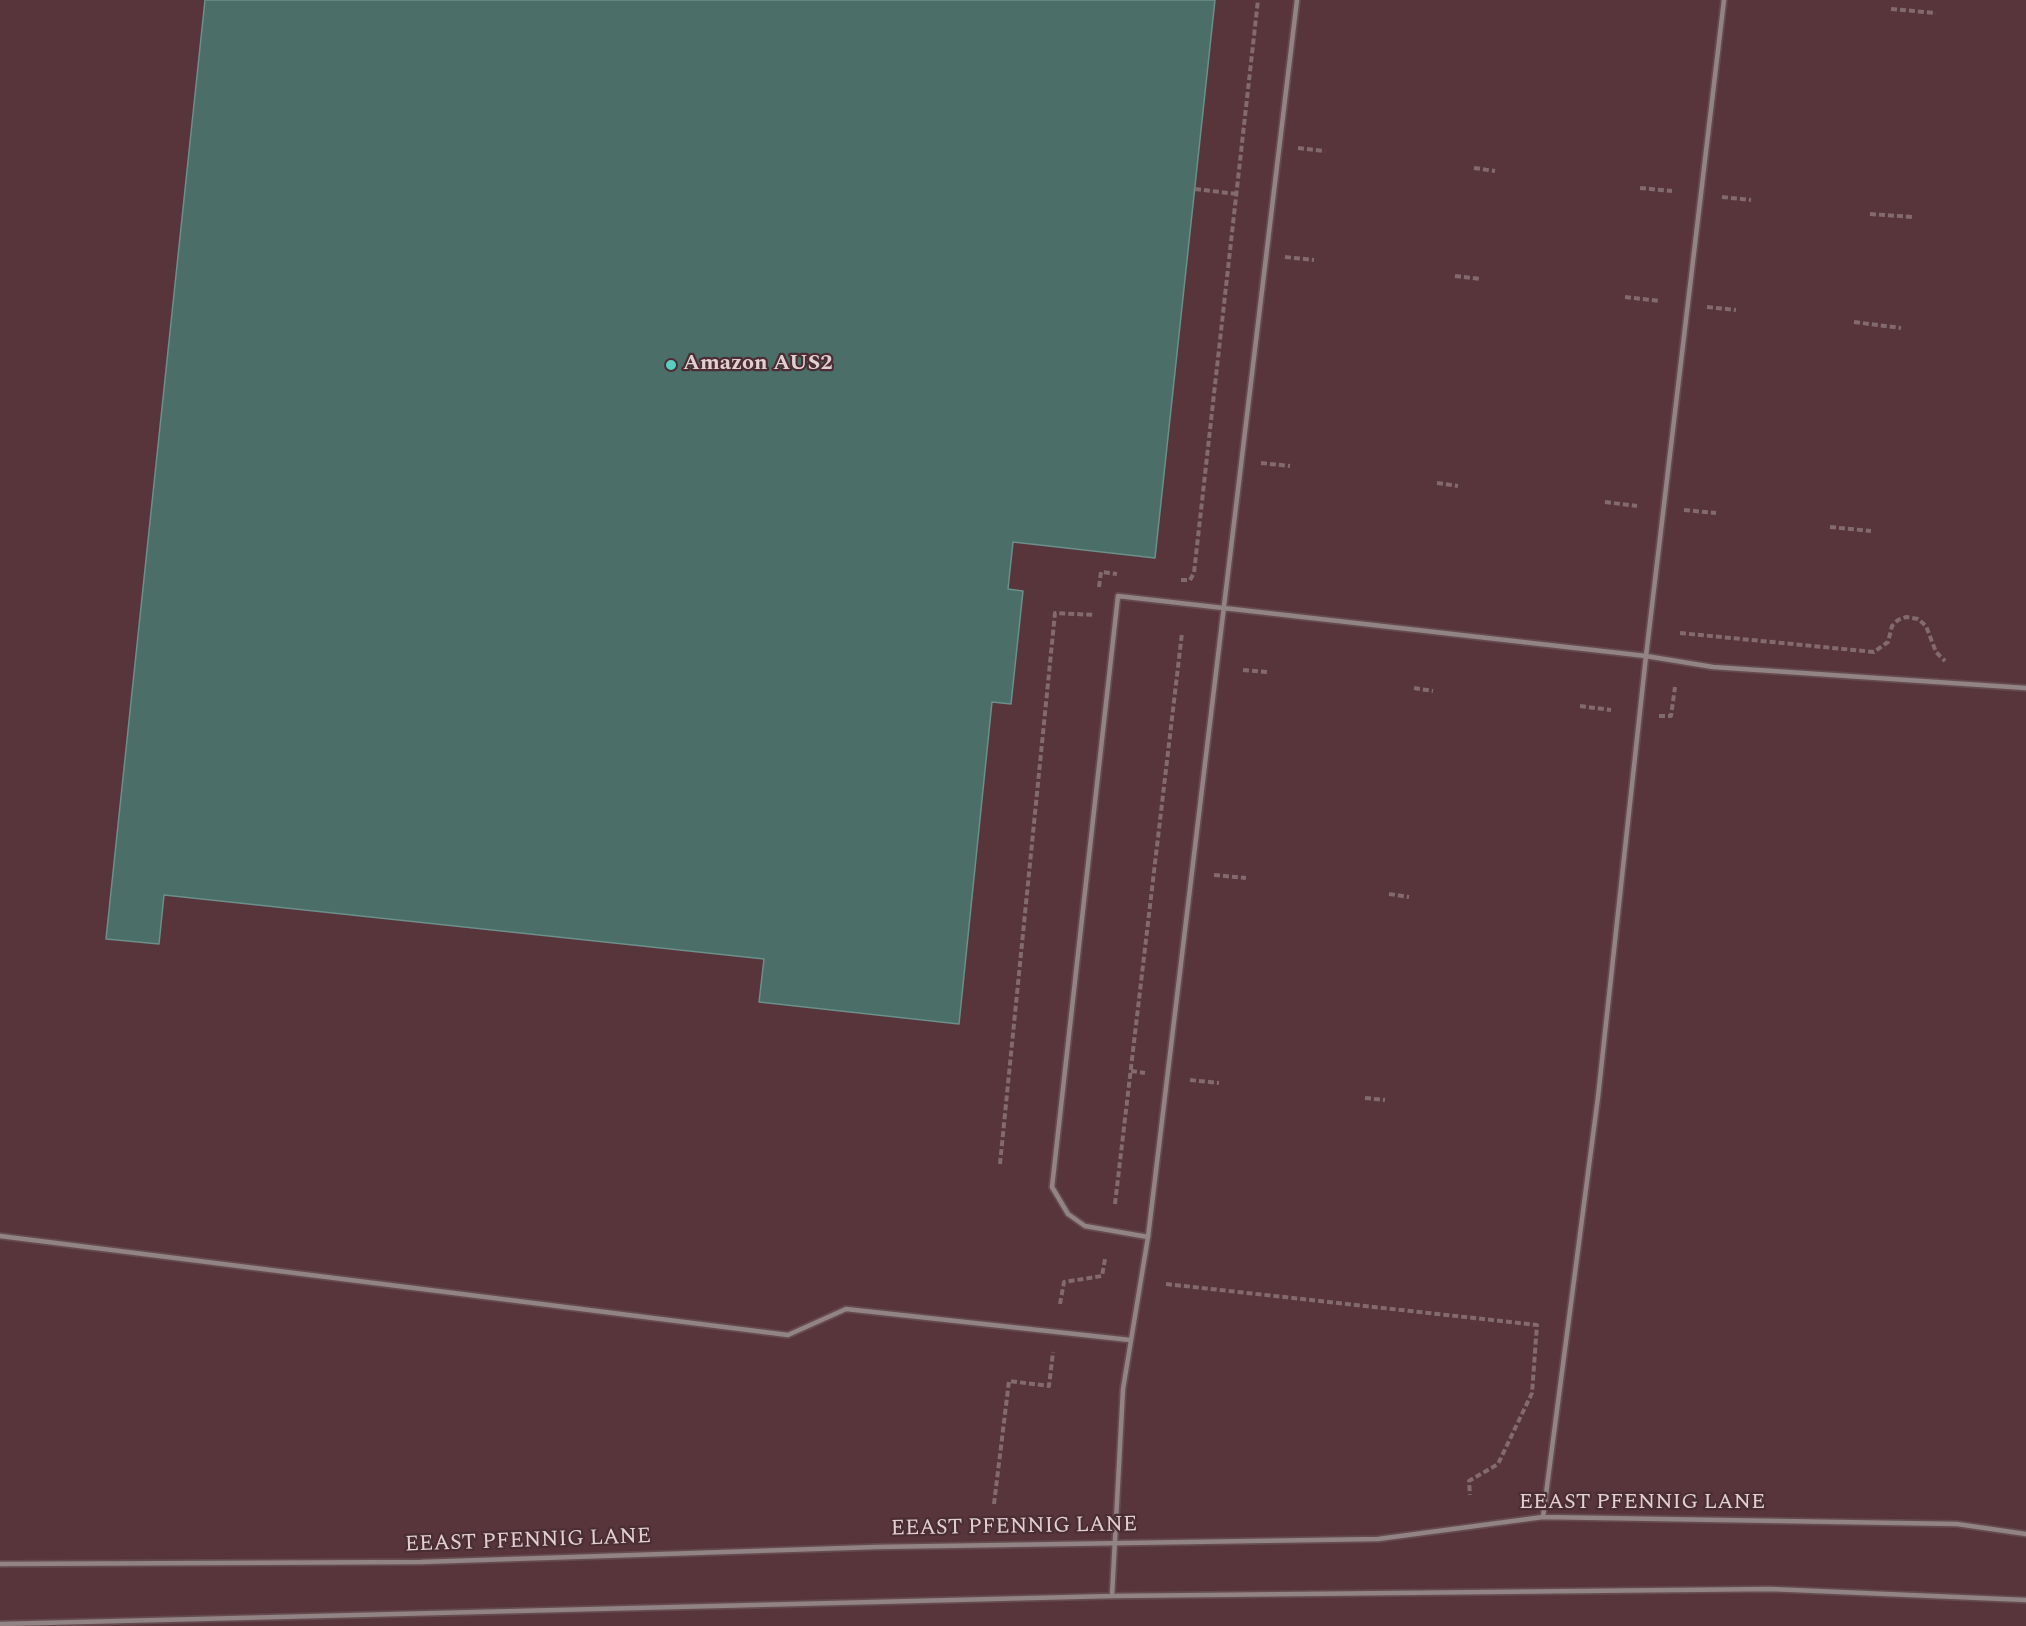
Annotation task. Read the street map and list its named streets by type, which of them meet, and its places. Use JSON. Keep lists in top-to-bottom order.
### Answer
{
  "streets": {
    "lane": ["EEAST PFENNIG LANE"]
  },
  "places": ["Amazon AUS2"]
}
